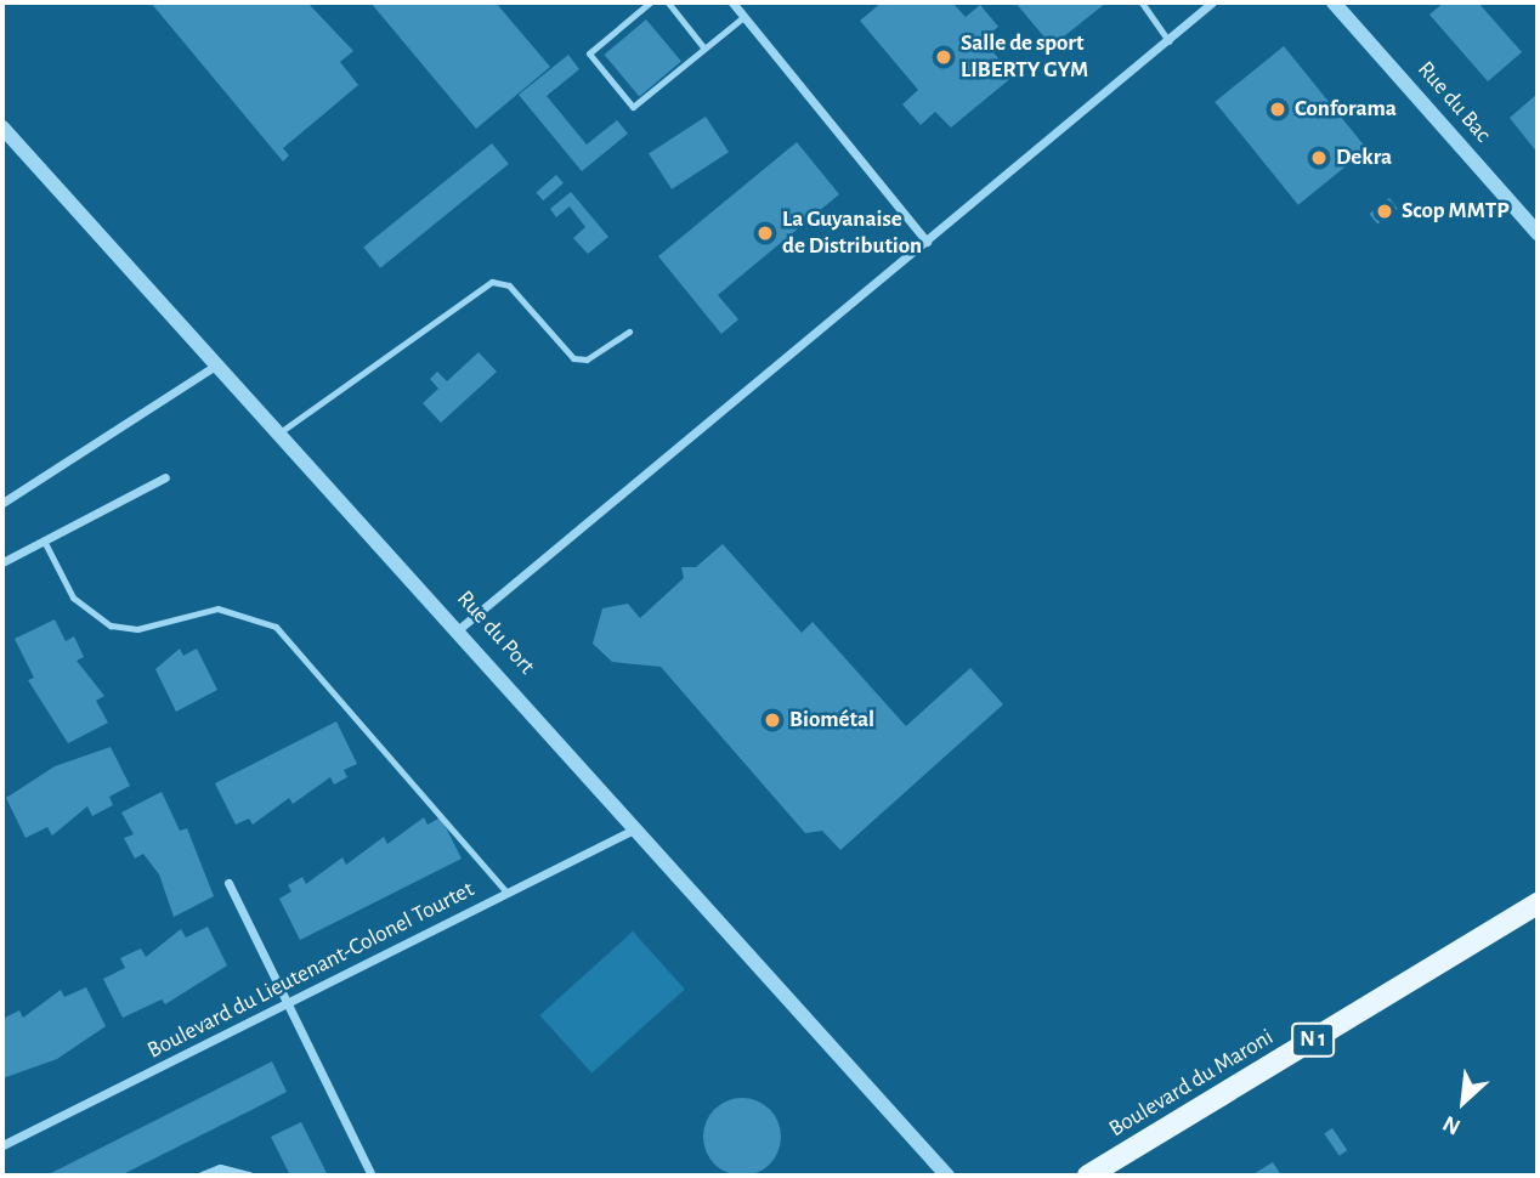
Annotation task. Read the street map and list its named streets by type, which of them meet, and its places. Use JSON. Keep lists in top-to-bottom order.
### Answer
{
  "streets": {
    "main road": ["N 1", "Boulevard du Maroni"],
    "street": ["Rue du Bac", "Rue du Port", "Boulevard du Lieutenant-Colonel Tourtet"]
  },
  "crossings": [
    ["Rue du Port", "Boulevard du Lieutenant-Colonel Tourtet"]
  ],
  "places": [
    "Salle de sport LIBERTY GYM",
    "Conforama",
    "Dekra",
    "Scop MMTP",
    "La Guyanaise de Distribution",
    "Biométal"
  ],
  "north": "bottom left"
}
